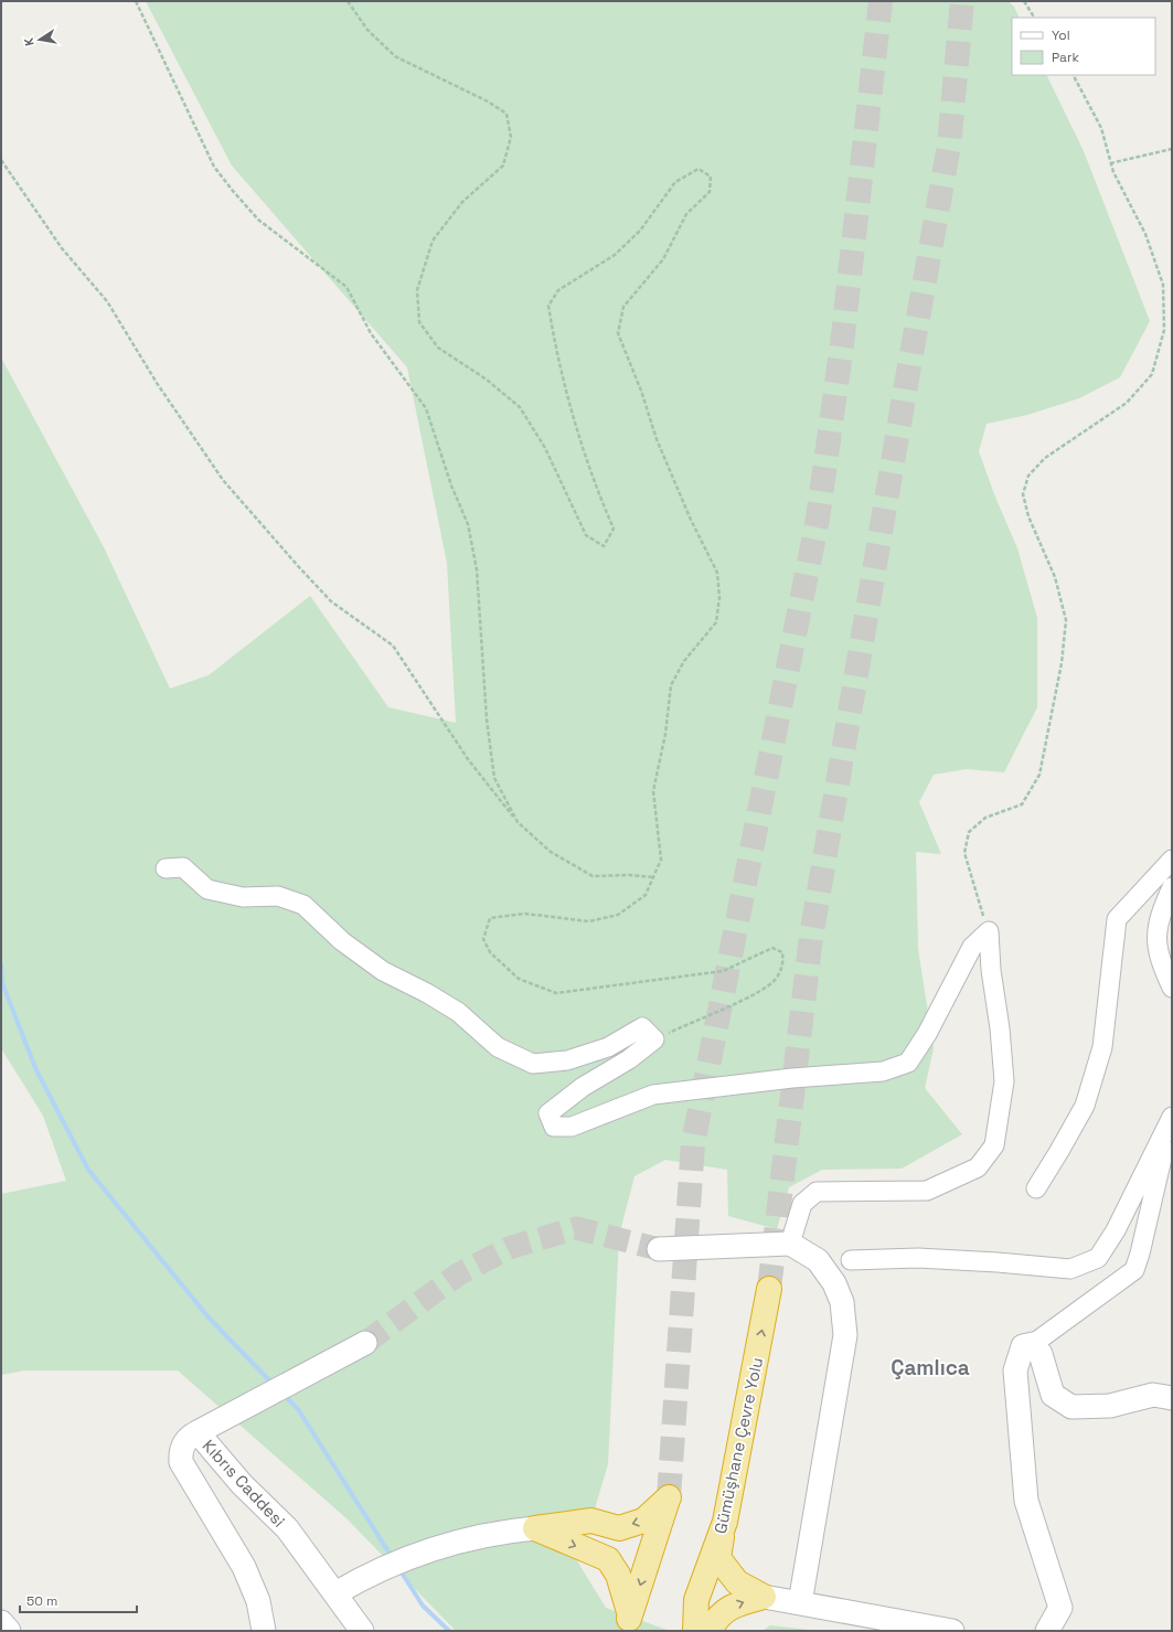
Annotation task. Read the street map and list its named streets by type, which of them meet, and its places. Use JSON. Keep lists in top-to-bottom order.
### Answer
{
  "streets": {
    "highway": ["Gümüşhane Çevre Yolu"],
    "street": ["Kıbrıs Caddesi"]
  },
  "one_way": ["Gümüşhane Çevre Yolu"],
  "districts": ["Çamlıca"],
  "legend": ["Yol", "Park"],
  "scale_bar": "50 m",
  "north": "left"
}
